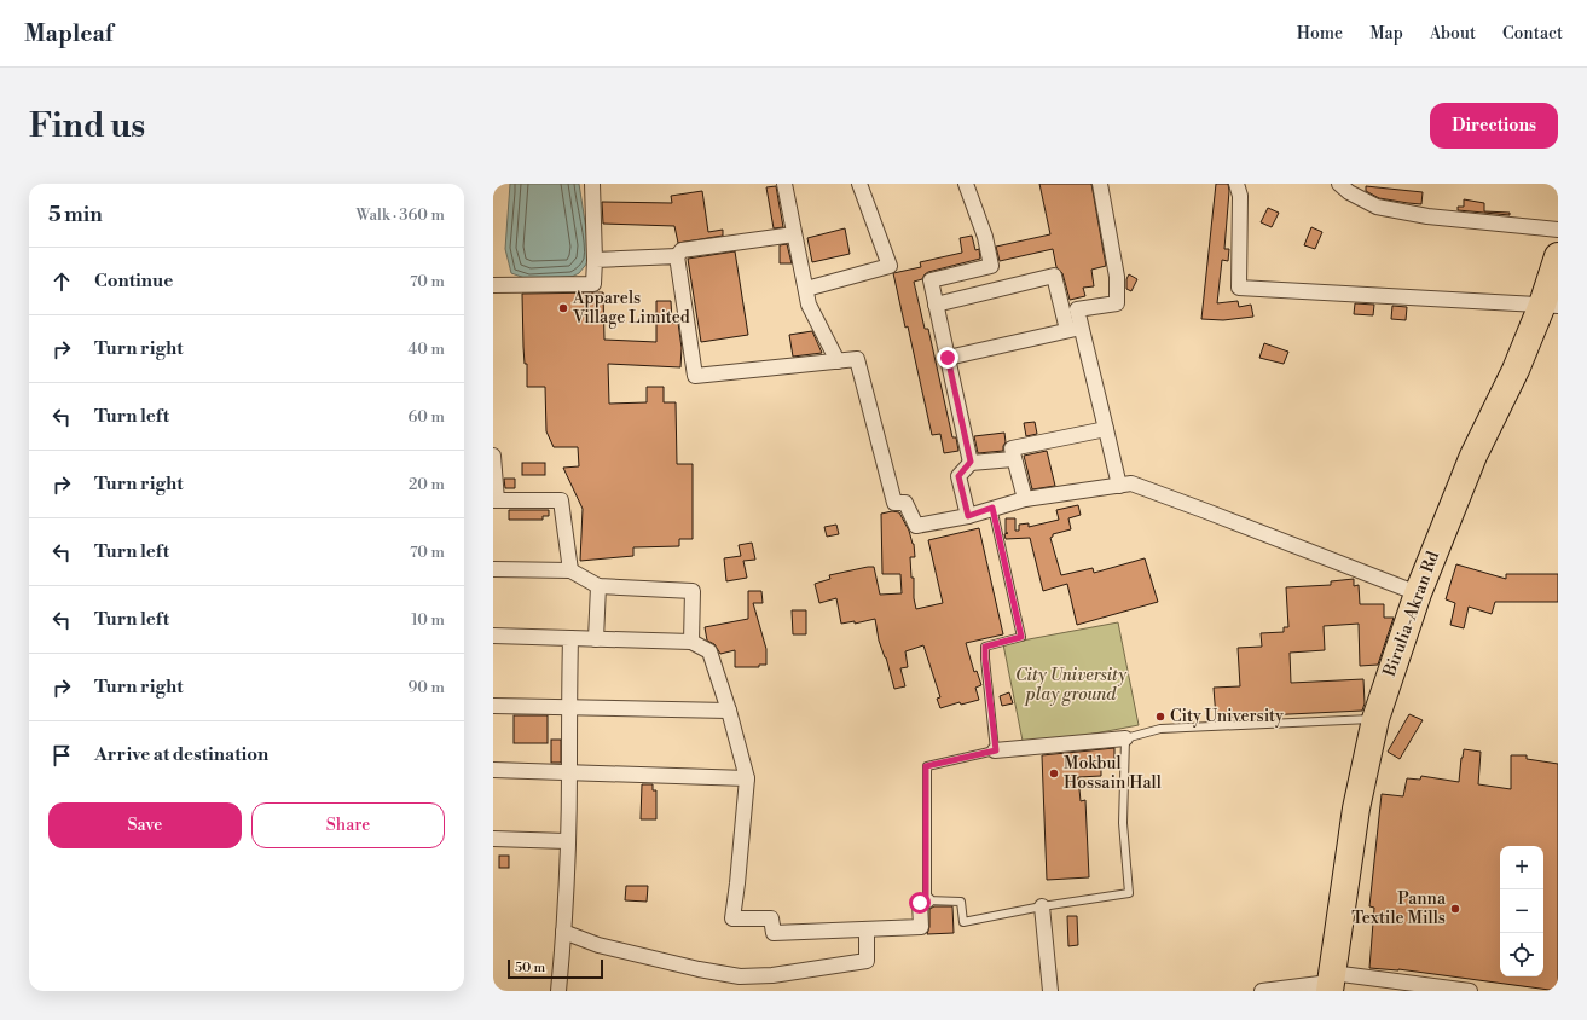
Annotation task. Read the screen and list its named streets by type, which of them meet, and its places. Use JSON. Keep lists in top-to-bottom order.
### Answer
{
  "streets": {
    "highway": ["Birulia-Akran Rd"]
  },
  "parks": ["City University play ground"],
  "places": [
    "Apparels Village Limited",
    "City University",
    "Mokbul Hossain Hall",
    "Panna Textile Mills"
  ],
  "scale_bar": "50 m",
  "page": {
    "header": "Mapleaf",
    "nav": [
      "Home",
      "Map",
      "About",
      "Contact"
    ],
    "buttons": [
      "Directions",
      ["Save", "Share"]
    ],
    "title": "Find us",
    "heading": ["5 min", "Walk · 360 m"],
    "list": [
      ["Continue", "70 m"],
      ["Turn right", "40 m"],
      ["Turn left", "60 m"],
      ["Turn right", "20 m"],
      ["Turn left", "70 m"],
      ["Turn left", "10 m"],
      ["Turn right", "90 m"],
      "Arrive at destination"
    ],
    "map_buttons": ["+", "−"],
    "scale": "50 m"
  }
}
